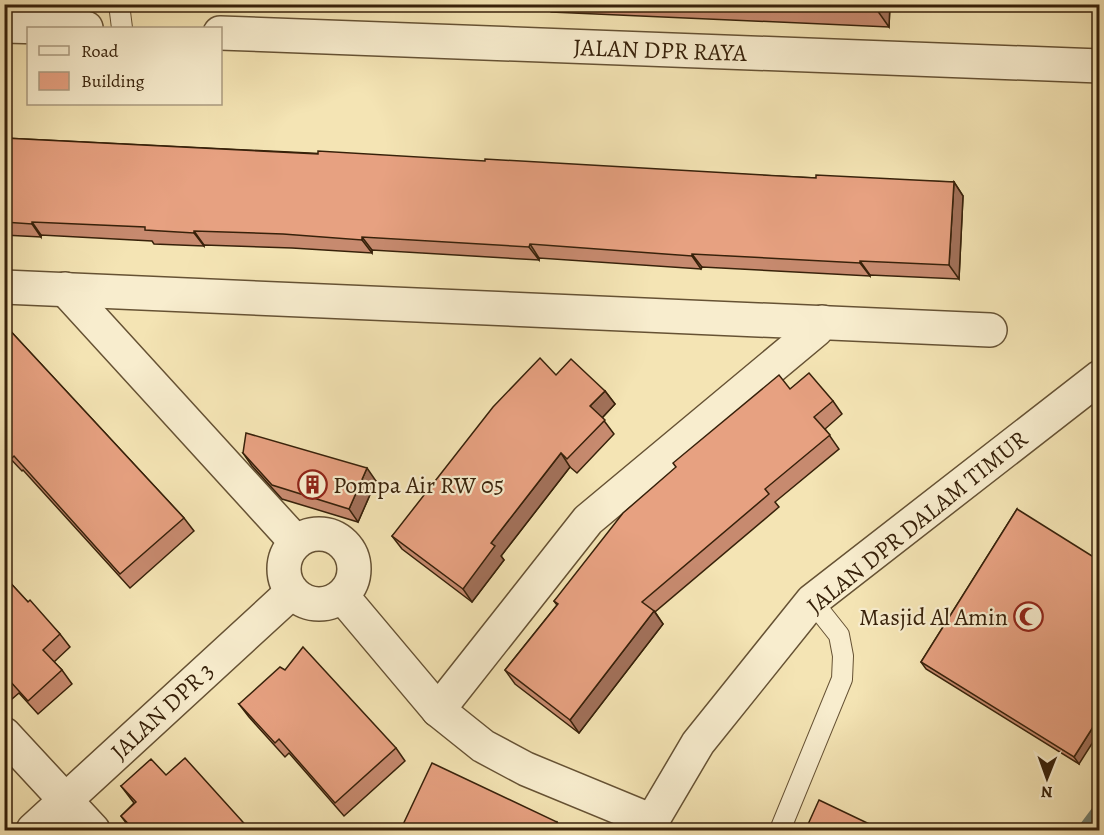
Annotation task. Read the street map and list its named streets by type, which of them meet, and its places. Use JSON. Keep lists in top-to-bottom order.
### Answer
{
  "streets": {
    "street": ["JALAN DPR RAYA", "JALAN DPR DALAM TIMUR", "JALAN DPR 3"]
  },
  "places": {
    "building": ["Pompa Air RW 05"],
    "mosque": ["Masjid Al Amin"]
  },
  "legend": ["Road", "Building"],
  "north": "bottom"
}
